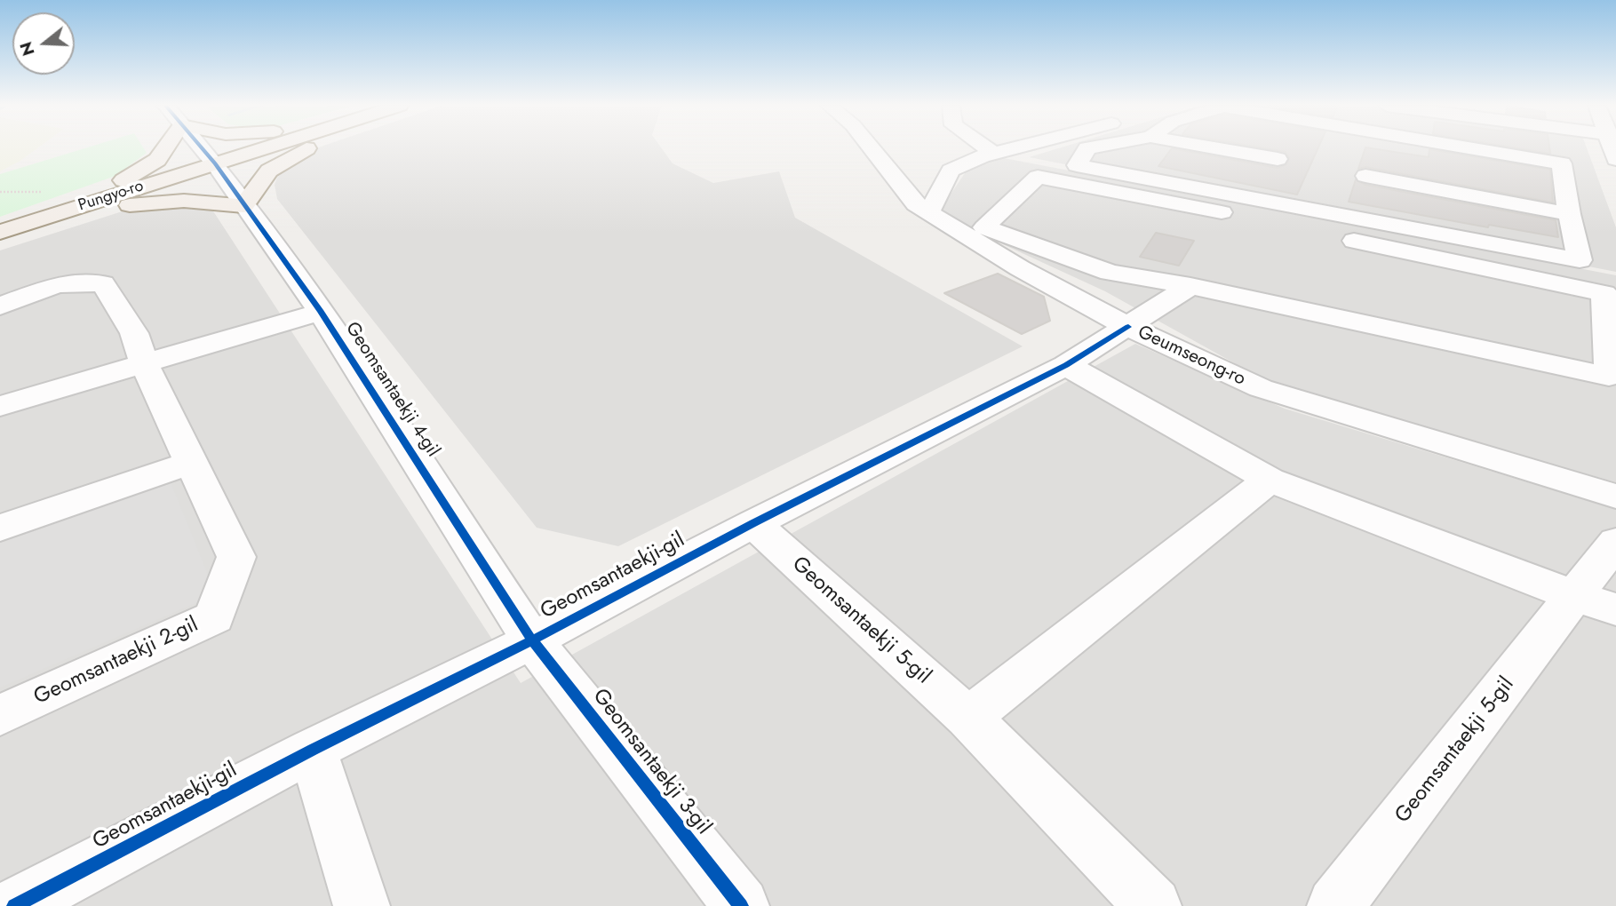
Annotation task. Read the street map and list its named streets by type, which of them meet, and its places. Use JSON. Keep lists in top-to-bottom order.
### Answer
{
  "streets": {
    "main road": ["Pungyo-ro"],
    "street": [
      "Geumseong-ro",
      "Geomsantaekji 4-gil",
      "Geomsantaekji-gil",
      "Geomsantaekji 5-gil",
      "Geomsantaekji 2-gil",
      "Geomsantaekji 3-gil"
    ]
  },
  "crossings": [
    ["Pungyo-ro", "Geomsantaekji 4-gil"],
    ["Geumseong-ro", "Geomsantaekji-gil"],
    ["Geomsantaekji 4-gil", "Geomsantaekji-gil"],
    ["Geomsantaekji 4-gil", "Geomsantaekji 3-gil"],
    ["Geomsantaekji-gil", "Geomsantaekji 5-gil"],
    ["Geomsantaekji-gil", "Geomsantaekji 3-gil"]
  ],
  "north": "left"
}
